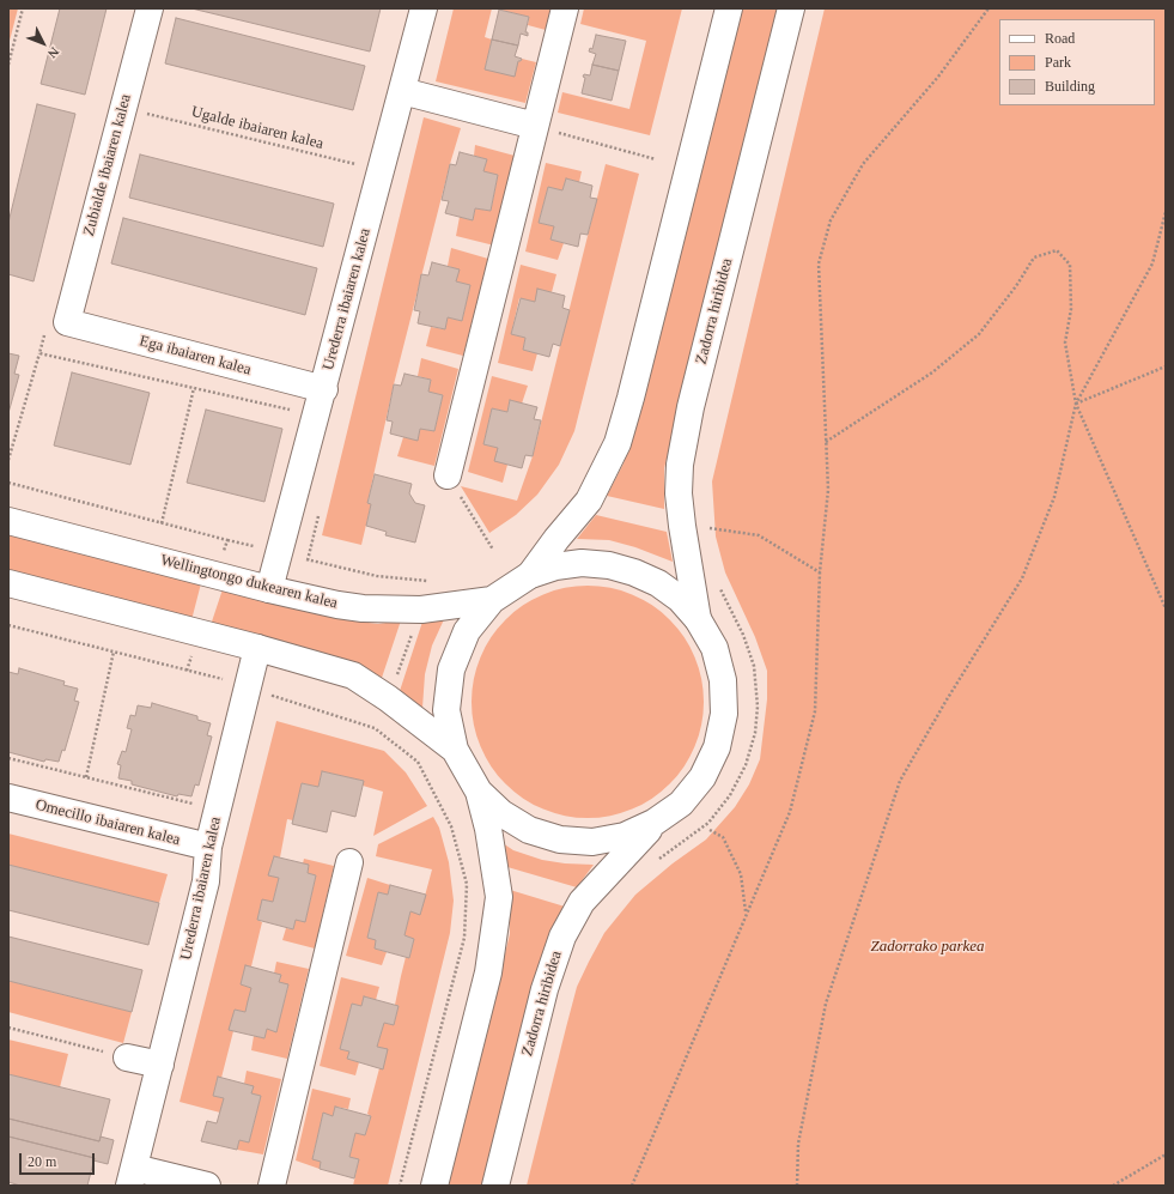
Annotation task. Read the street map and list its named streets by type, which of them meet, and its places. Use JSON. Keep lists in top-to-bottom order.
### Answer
{
  "streets": {
    "street": [
      "Zubialde ibaiaren kalea",
      "Urederra ibaiaren kalea",
      "Zadorra hiribidea",
      "Ega ibaiaren kalea",
      "Wellingtongo dukearen kalea",
      "Omecillo ibaiaren kalea"
    ],
    "path": ["Ugalde ibaiaren kalea"]
  },
  "crossings": [
    ["Zubialde ibaiaren kalea", "Ega ibaiaren kalea"],
    ["Urederra ibaiaren kalea", "Ega ibaiaren kalea"],
    ["Urederra ibaiaren kalea", "Wellingtongo dukearen kalea"],
    ["Urederra ibaiaren kalea", "Omecillo ibaiaren kalea"]
  ],
  "parks": ["Zadorrako parkea"],
  "legend": ["Road", "Park", "Building"],
  "scale_bar": "20 m",
  "north": "bottom right"
}
